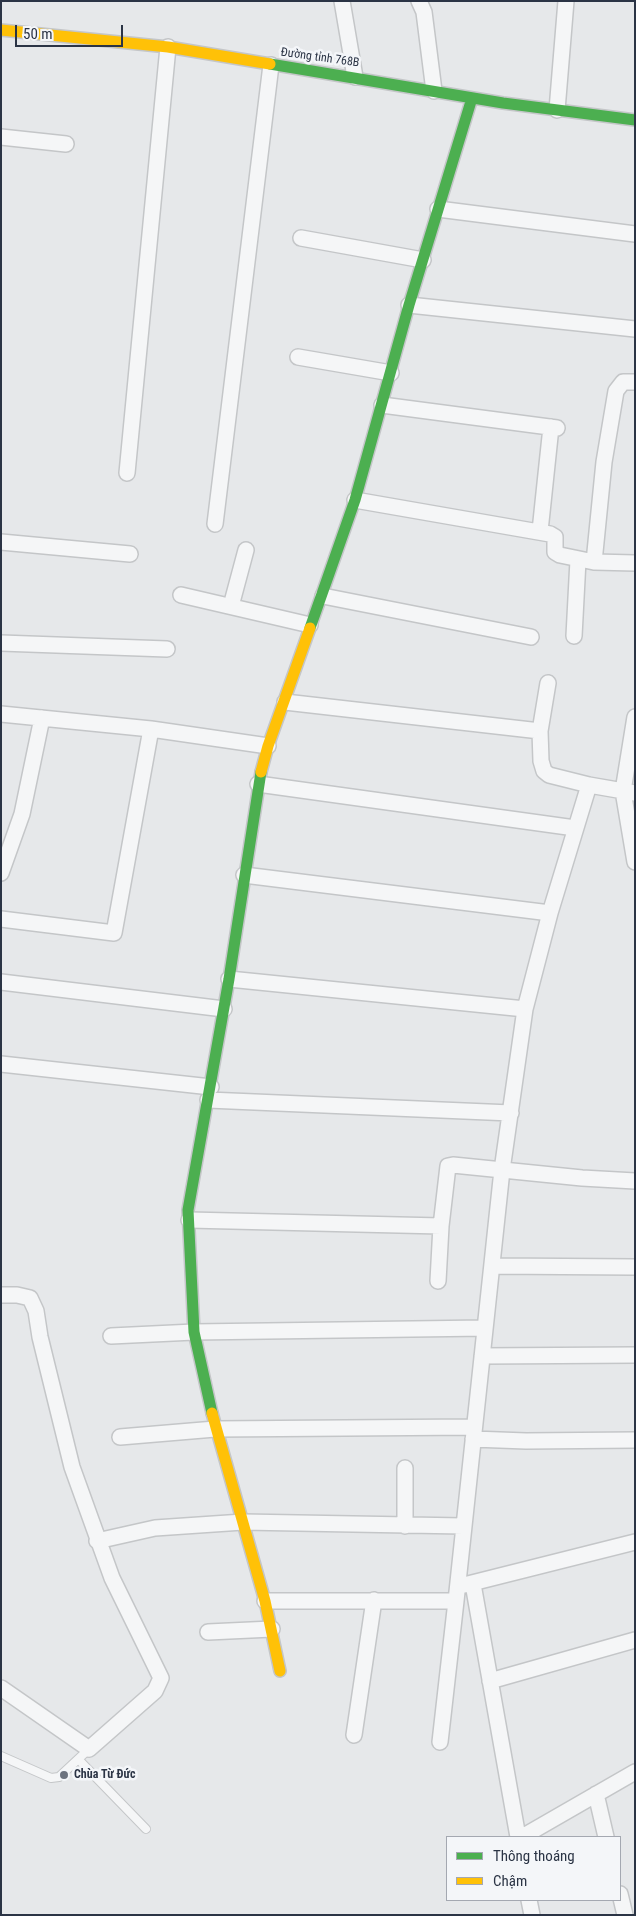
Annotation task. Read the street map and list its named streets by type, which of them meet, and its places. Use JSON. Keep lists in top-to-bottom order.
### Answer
{
  "streets": {
    "street": ["Đường tỉnh 768B"]
  },
  "places": ["Chùa Từ Đức"],
  "legend": ["Thông thoáng", "Chậm"],
  "scale_bar": "50 m"
}
